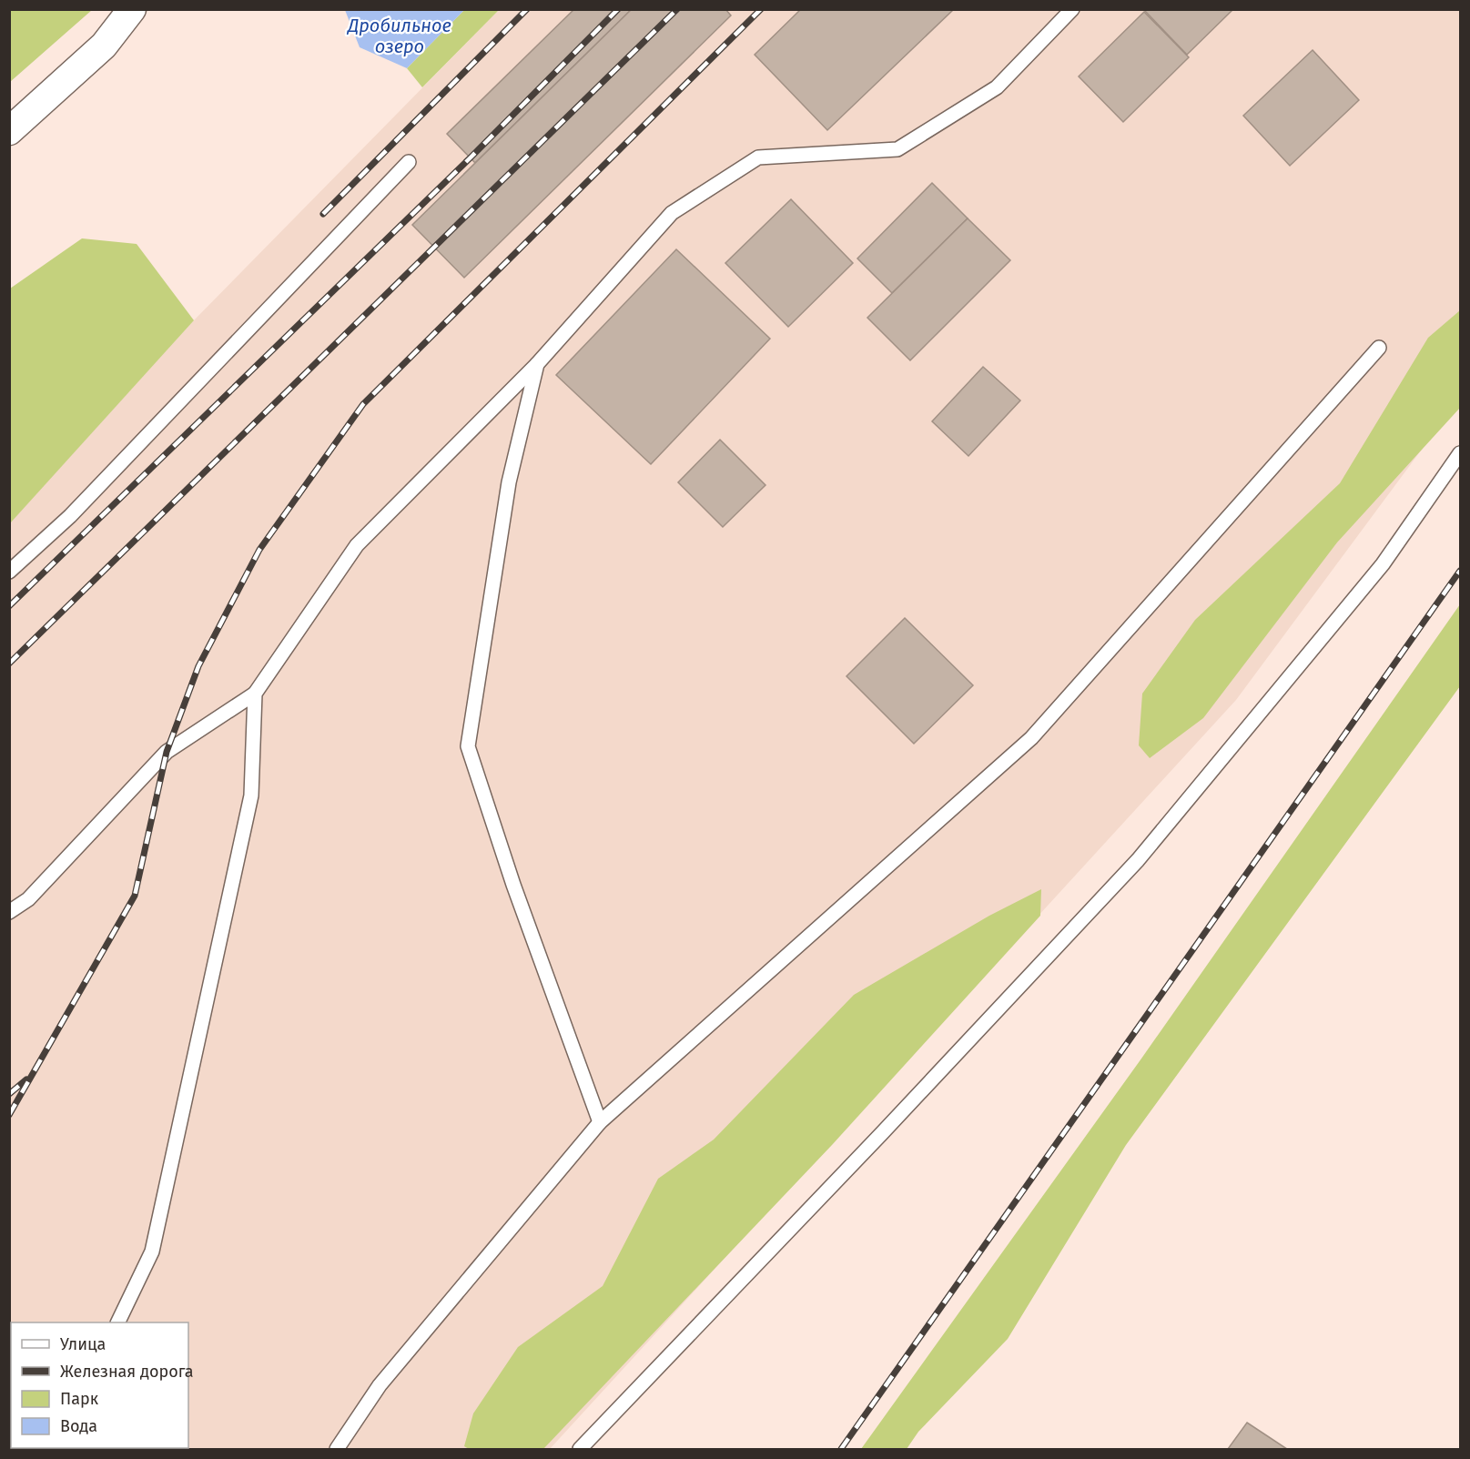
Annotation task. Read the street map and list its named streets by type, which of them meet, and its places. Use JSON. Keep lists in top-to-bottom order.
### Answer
{
  "water": ["Дробильное озеро"],
  "legend": [
    "Улица",
    "Железная дорога",
    "Парк",
    "Вода"
  ]
}
